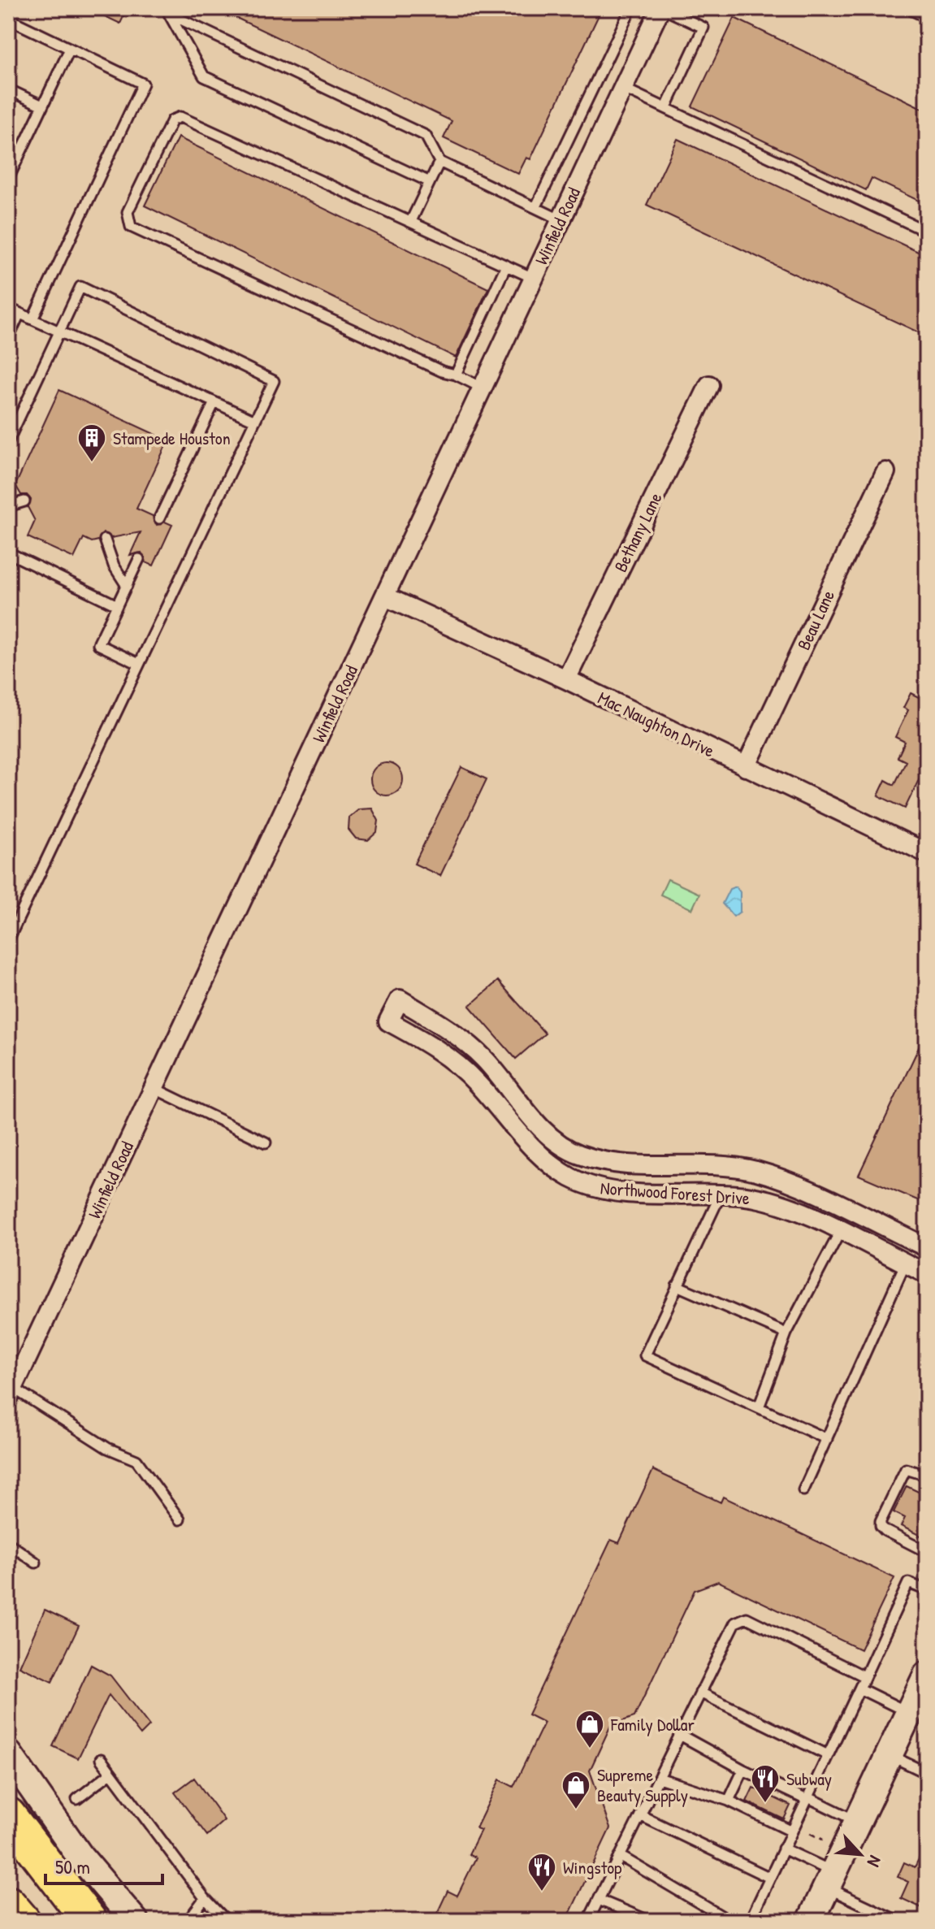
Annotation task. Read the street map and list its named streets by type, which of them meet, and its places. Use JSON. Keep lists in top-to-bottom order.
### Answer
{
  "streets": {
    "street": [
      "Winfield Road",
      "Bethany Lane",
      "Beau Lane",
      "Mac Naughton Drive",
      "Northwood Forest Drive"
    ]
  },
  "crossings": [
    ["Winfield Road", "Mac Naughton Drive"],
    ["Bethany Lane", "Mac Naughton Drive"],
    ["Beau Lane", "Mac Naughton Drive"]
  ],
  "places": {
    "building": ["Stampede Houston"],
    "shop": ["Family Dollar", "Supreme Beauty Supply"],
    "restaurant": ["Subway", "Wingstop"]
  },
  "scale_bar": "50 m",
  "north": "bottom right"
}
